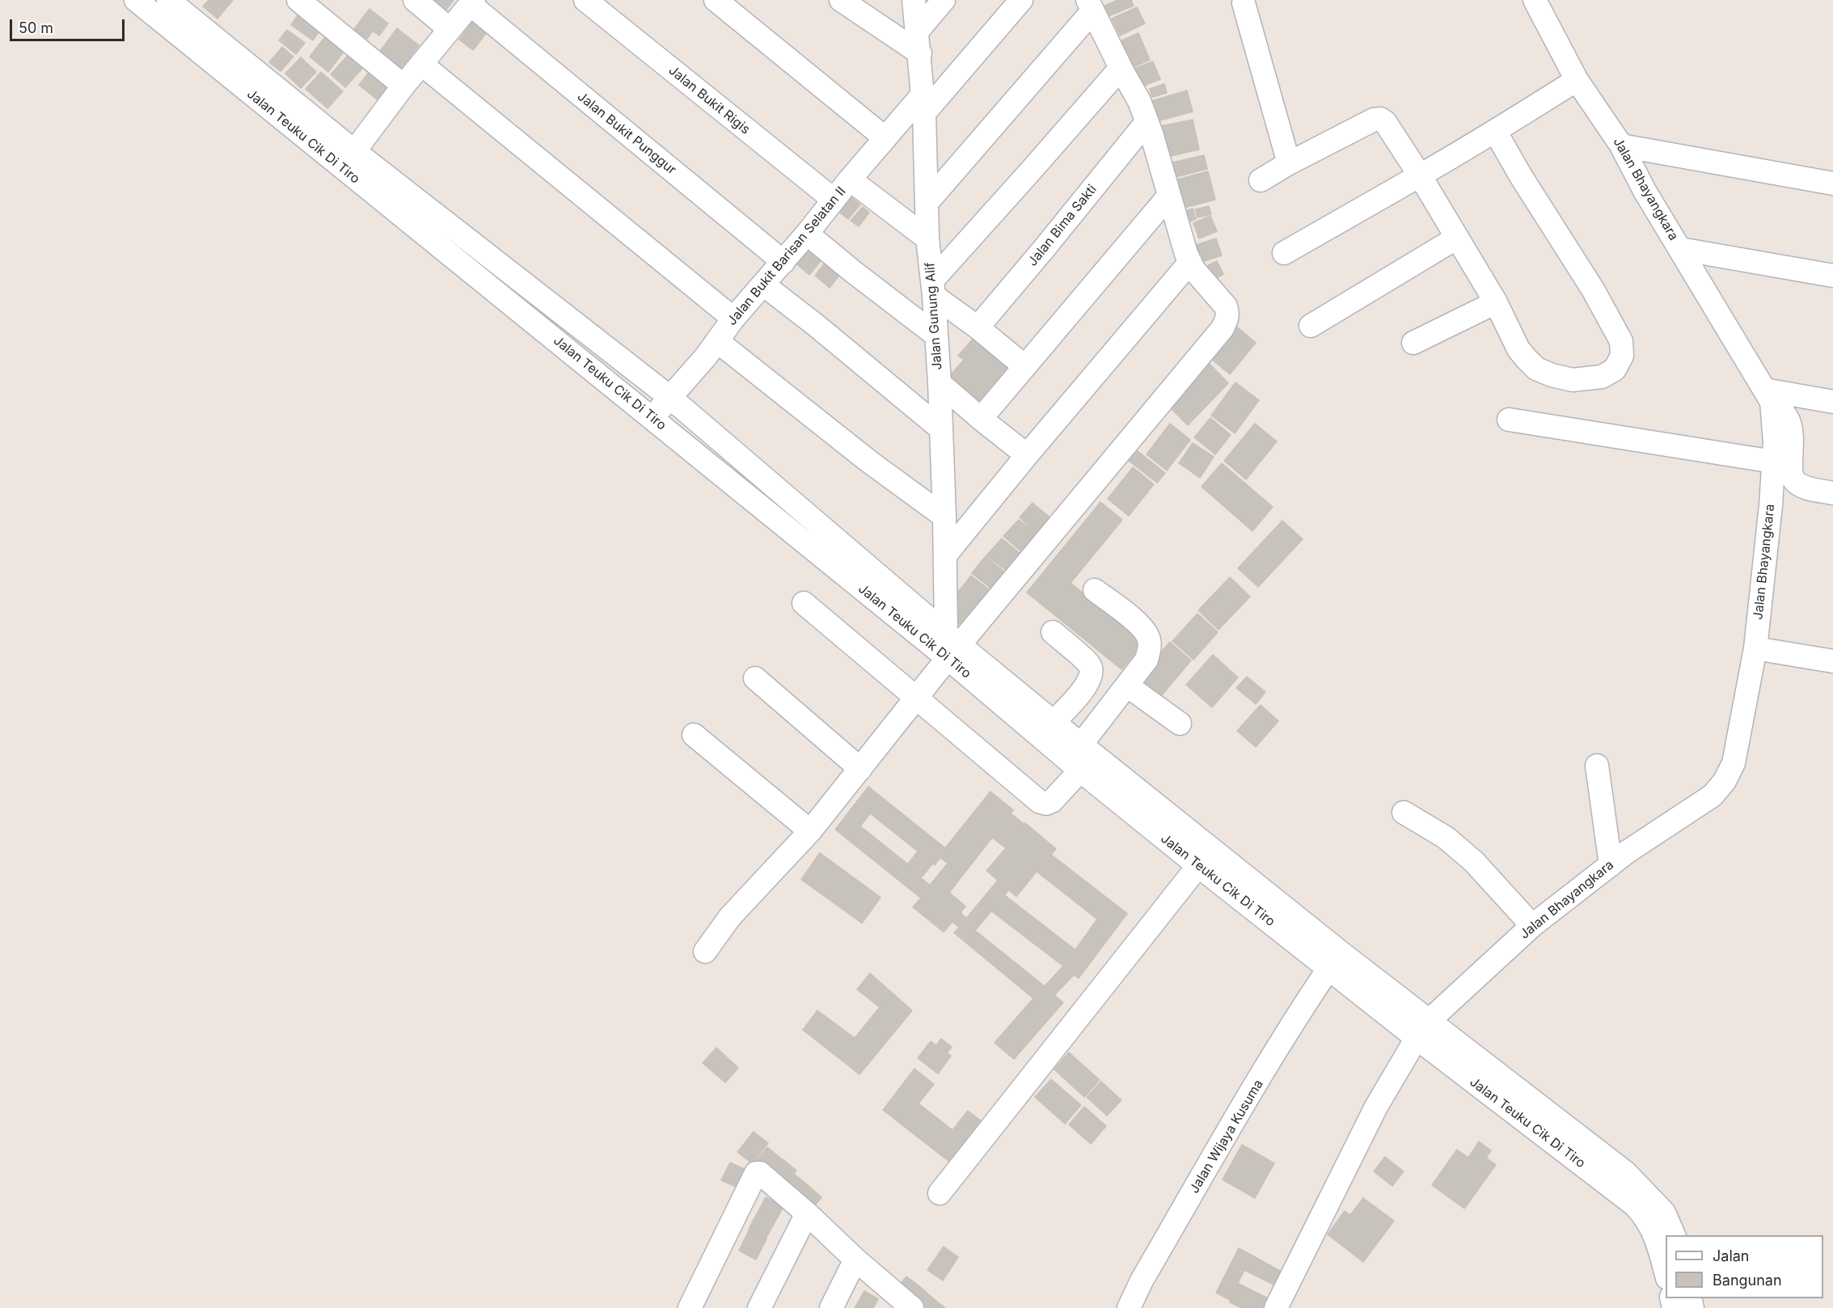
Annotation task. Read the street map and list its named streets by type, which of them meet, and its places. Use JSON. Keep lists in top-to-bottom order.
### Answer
{
  "streets": {
    "street": [
      "Jalan Bukit Rigis",
      "Jalan Bukit Punggur",
      "Jalan Teuku Cik Di Tiro",
      "Jalan Bhayangkara",
      "Jalan Bima Sakti",
      "Jalan Bukit Barisan Selatan II",
      "Jalan Gunung Alif",
      "Jalan Wijaya Kusuma"
    ]
  },
  "crossings": [
    ["Jalan Bukit Rigis", "Jalan Bukit Barisan Selatan II"],
    ["Jalan Bukit Punggur", "Jalan Bukit Barisan Selatan II"],
    ["Jalan Teuku Cik Di Tiro", "Jalan Bhayangkara"],
    ["Jalan Teuku Cik Di Tiro", "Jalan Bukit Barisan Selatan II"],
    ["Jalan Teuku Cik Di Tiro", "Jalan Gunung Alif"],
    ["Jalan Teuku Cik Di Tiro", "Jalan Wijaya Kusuma"],
    ["Jalan Bukit Barisan Selatan II", "Jalan Gunung Alif"]
  ],
  "legend": ["Jalan", "Bangunan"],
  "scale_bar": "50 m"
}
